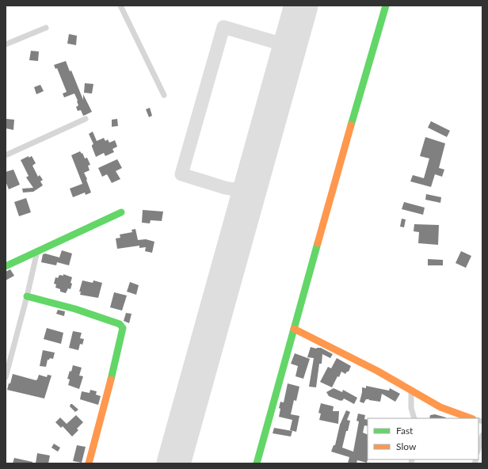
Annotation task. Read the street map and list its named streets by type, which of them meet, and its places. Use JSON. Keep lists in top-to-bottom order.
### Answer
{
  "legend": ["Fast", "Slow"]
}
